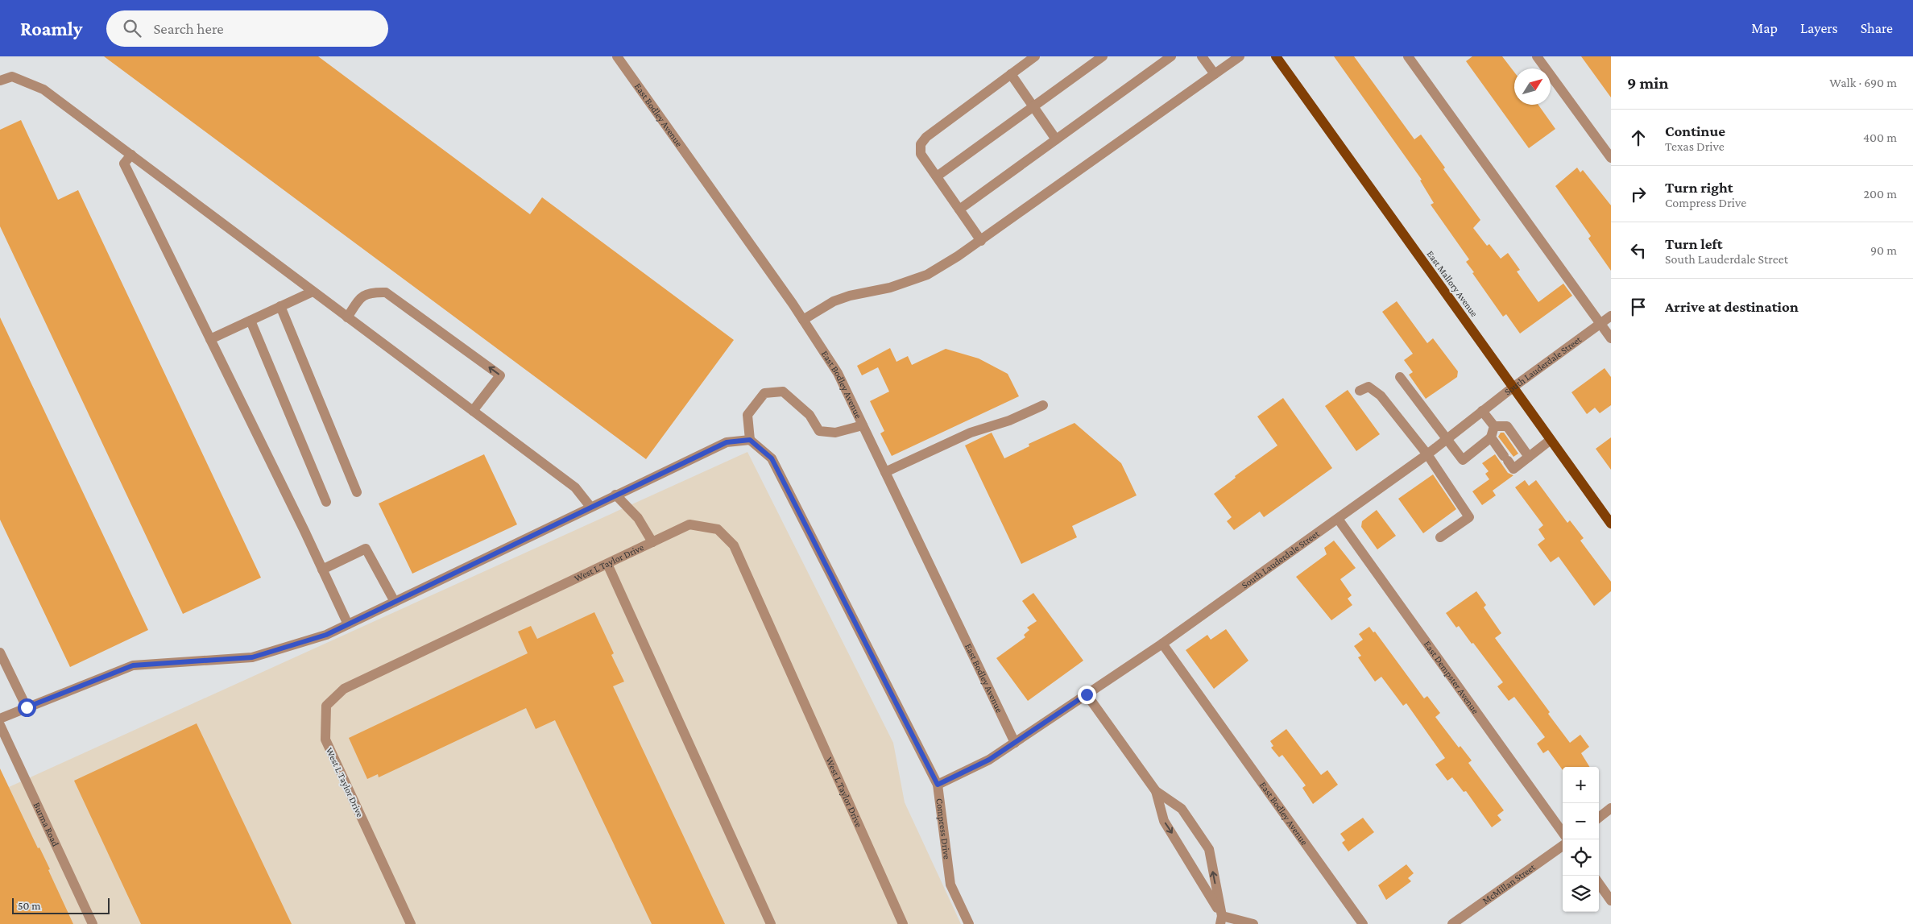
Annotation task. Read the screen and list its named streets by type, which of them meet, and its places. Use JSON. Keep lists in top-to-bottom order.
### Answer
{
  "streets": {
    "main road": ["East Mallory Avenue"],
    "street": [
      "East Bodley Avenue",
      "South Lauderdale Street",
      "West L Taylor Drive",
      "East Dempster Avenue",
      "Burma Road",
      "Compress Drive",
      "McMillan Street"
    ]
  },
  "crossings": [
    ["East Bodley Avenue", "South Lauderdale Street"],
    ["East Mallory Avenue", "South Lauderdale Street"],
    ["South Lauderdale Street", "East Dempster Avenue"],
    ["South Lauderdale Street", "Compress Drive"]
  ],
  "scale_bar": "50 m",
  "north": "top right",
  "page": {
    "header": "Roamly",
    "search": "Search here",
    "nav": ["Map", "Layers", "Share"],
    "heading": ["9 min", "Walk · 690 m"],
    "list": [
      ["Continue", "Texas Drive", "400 m"],
      ["Turn right", "Compress Drive", "200 m"],
      ["Turn left", "South Lauderdale Street", "90 m"],
      "Arrive at destination"
    ],
    "map_buttons": ["+", "−"],
    "scale": "50 m"
  }
}
